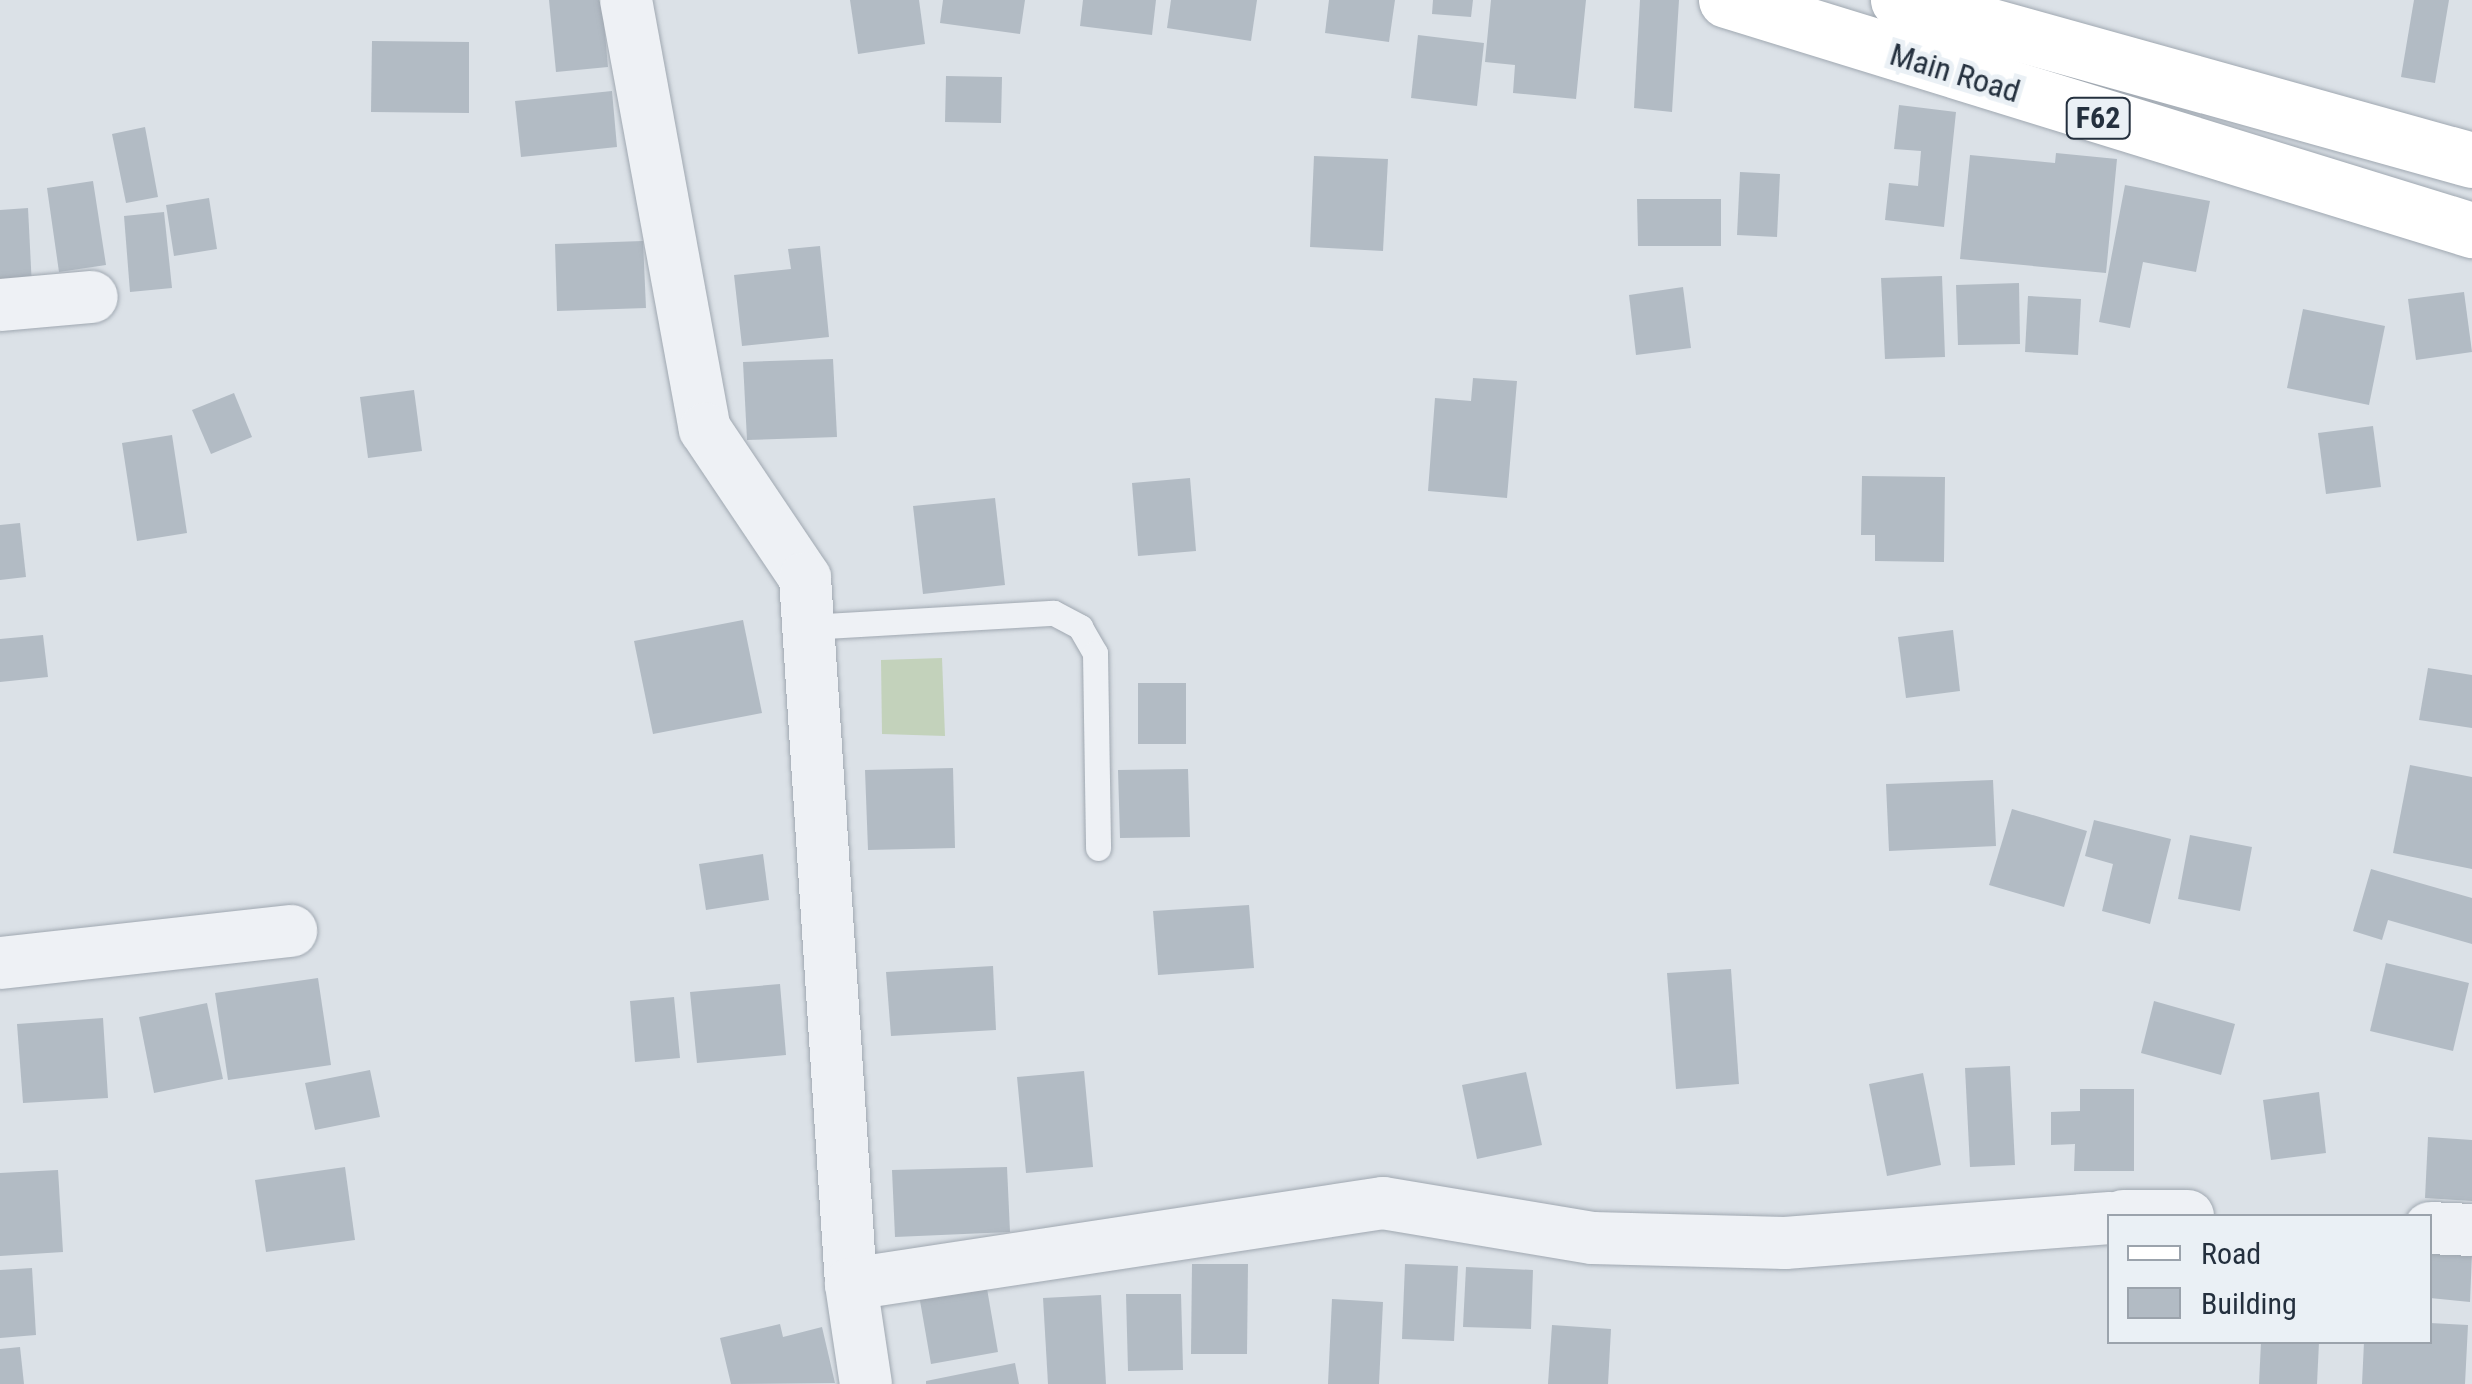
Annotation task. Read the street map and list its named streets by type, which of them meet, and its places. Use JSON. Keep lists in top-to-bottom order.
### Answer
{
  "streets": {
    "main road": ["Main Road", "F62"]
  },
  "legend": ["Road", "Building"]
}
